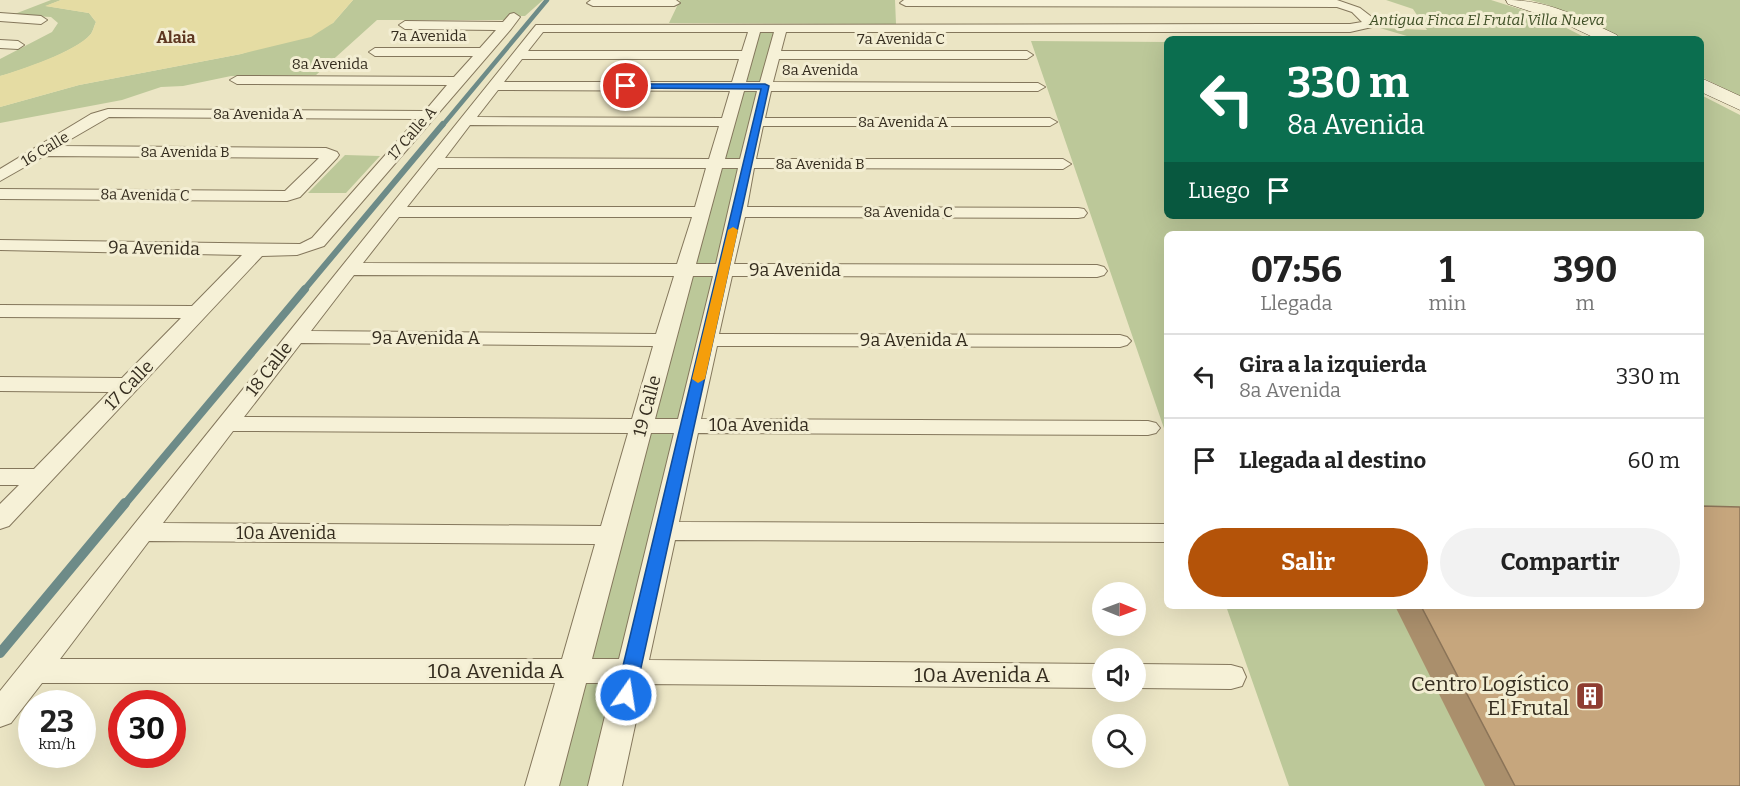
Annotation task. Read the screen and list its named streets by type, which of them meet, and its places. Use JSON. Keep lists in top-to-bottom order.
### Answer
{
  "streets": {
    "street": [
      "7a Avenida",
      "7a Avenida C",
      "8a Avenida",
      "8a Avenida A",
      "17 Calle A",
      "16 Calle",
      "8a Avenida B",
      "8a Avenida C",
      "9a Avenida",
      "9a Avenida A",
      "18 Calle",
      "17 Calle",
      "19 Calle",
      "10a Avenida",
      "10a Avenida A"
    ]
  },
  "crossings": [
    ["7a Avenida", "17 Calle A"],
    ["8a Avenida", "17 Calle A"],
    ["8a Avenida", "18 Calle"],
    ["8a Avenida", "19 Calle"],
    ["8a Avenida A", "17 Calle A"],
    ["8a Avenida A", "16 Calle"],
    ["17 Calle A", "9a Avenida"],
    ["16 Calle", "8a Avenida B"],
    ["8a Avenida B", "8a Avenida C"],
    ["8a Avenida B", "18 Calle"],
    ["8a Avenida B", "19 Calle"],
    ["9a Avenida", "18 Calle"],
    ["9a Avenida", "17 Calle"],
    ["9a Avenida", "19 Calle"],
    ["9a Avenida A", "18 Calle"],
    ["9a Avenida A", "19 Calle"],
    ["18 Calle", "10a Avenida"],
    ["18 Calle", "10a Avenida A"],
    ["19 Calle", "10a Avenida"],
    ["19 Calle", "10a Avenida A"]
  ],
  "districts": ["Alaia"],
  "parks": ["Antigua Finca El Frutal Villa Nueva"],
  "places": {
    "building": ["Centro Logístico El Frutal"]
  },
  "north": "right",
  "page": {
    "turn": ["330 m", "8a Avenida"],
    "then": "Luego",
    "eta": [
      "07:56",
      "Llegada",
      "1",
      "min",
      "390",
      "m"
    ],
    "list": [
      {
        "name": "Gira a la izquierda",
        "note": "8a Avenida",
        "value": "330 m"
      },
      {
        "name": "Llegada al destino",
        "value": "60 m"
      }
    ],
    "buttons": ["Salir", "Compartir"],
    "speed": "23 km/h",
    "limit": "30"
  }
}
